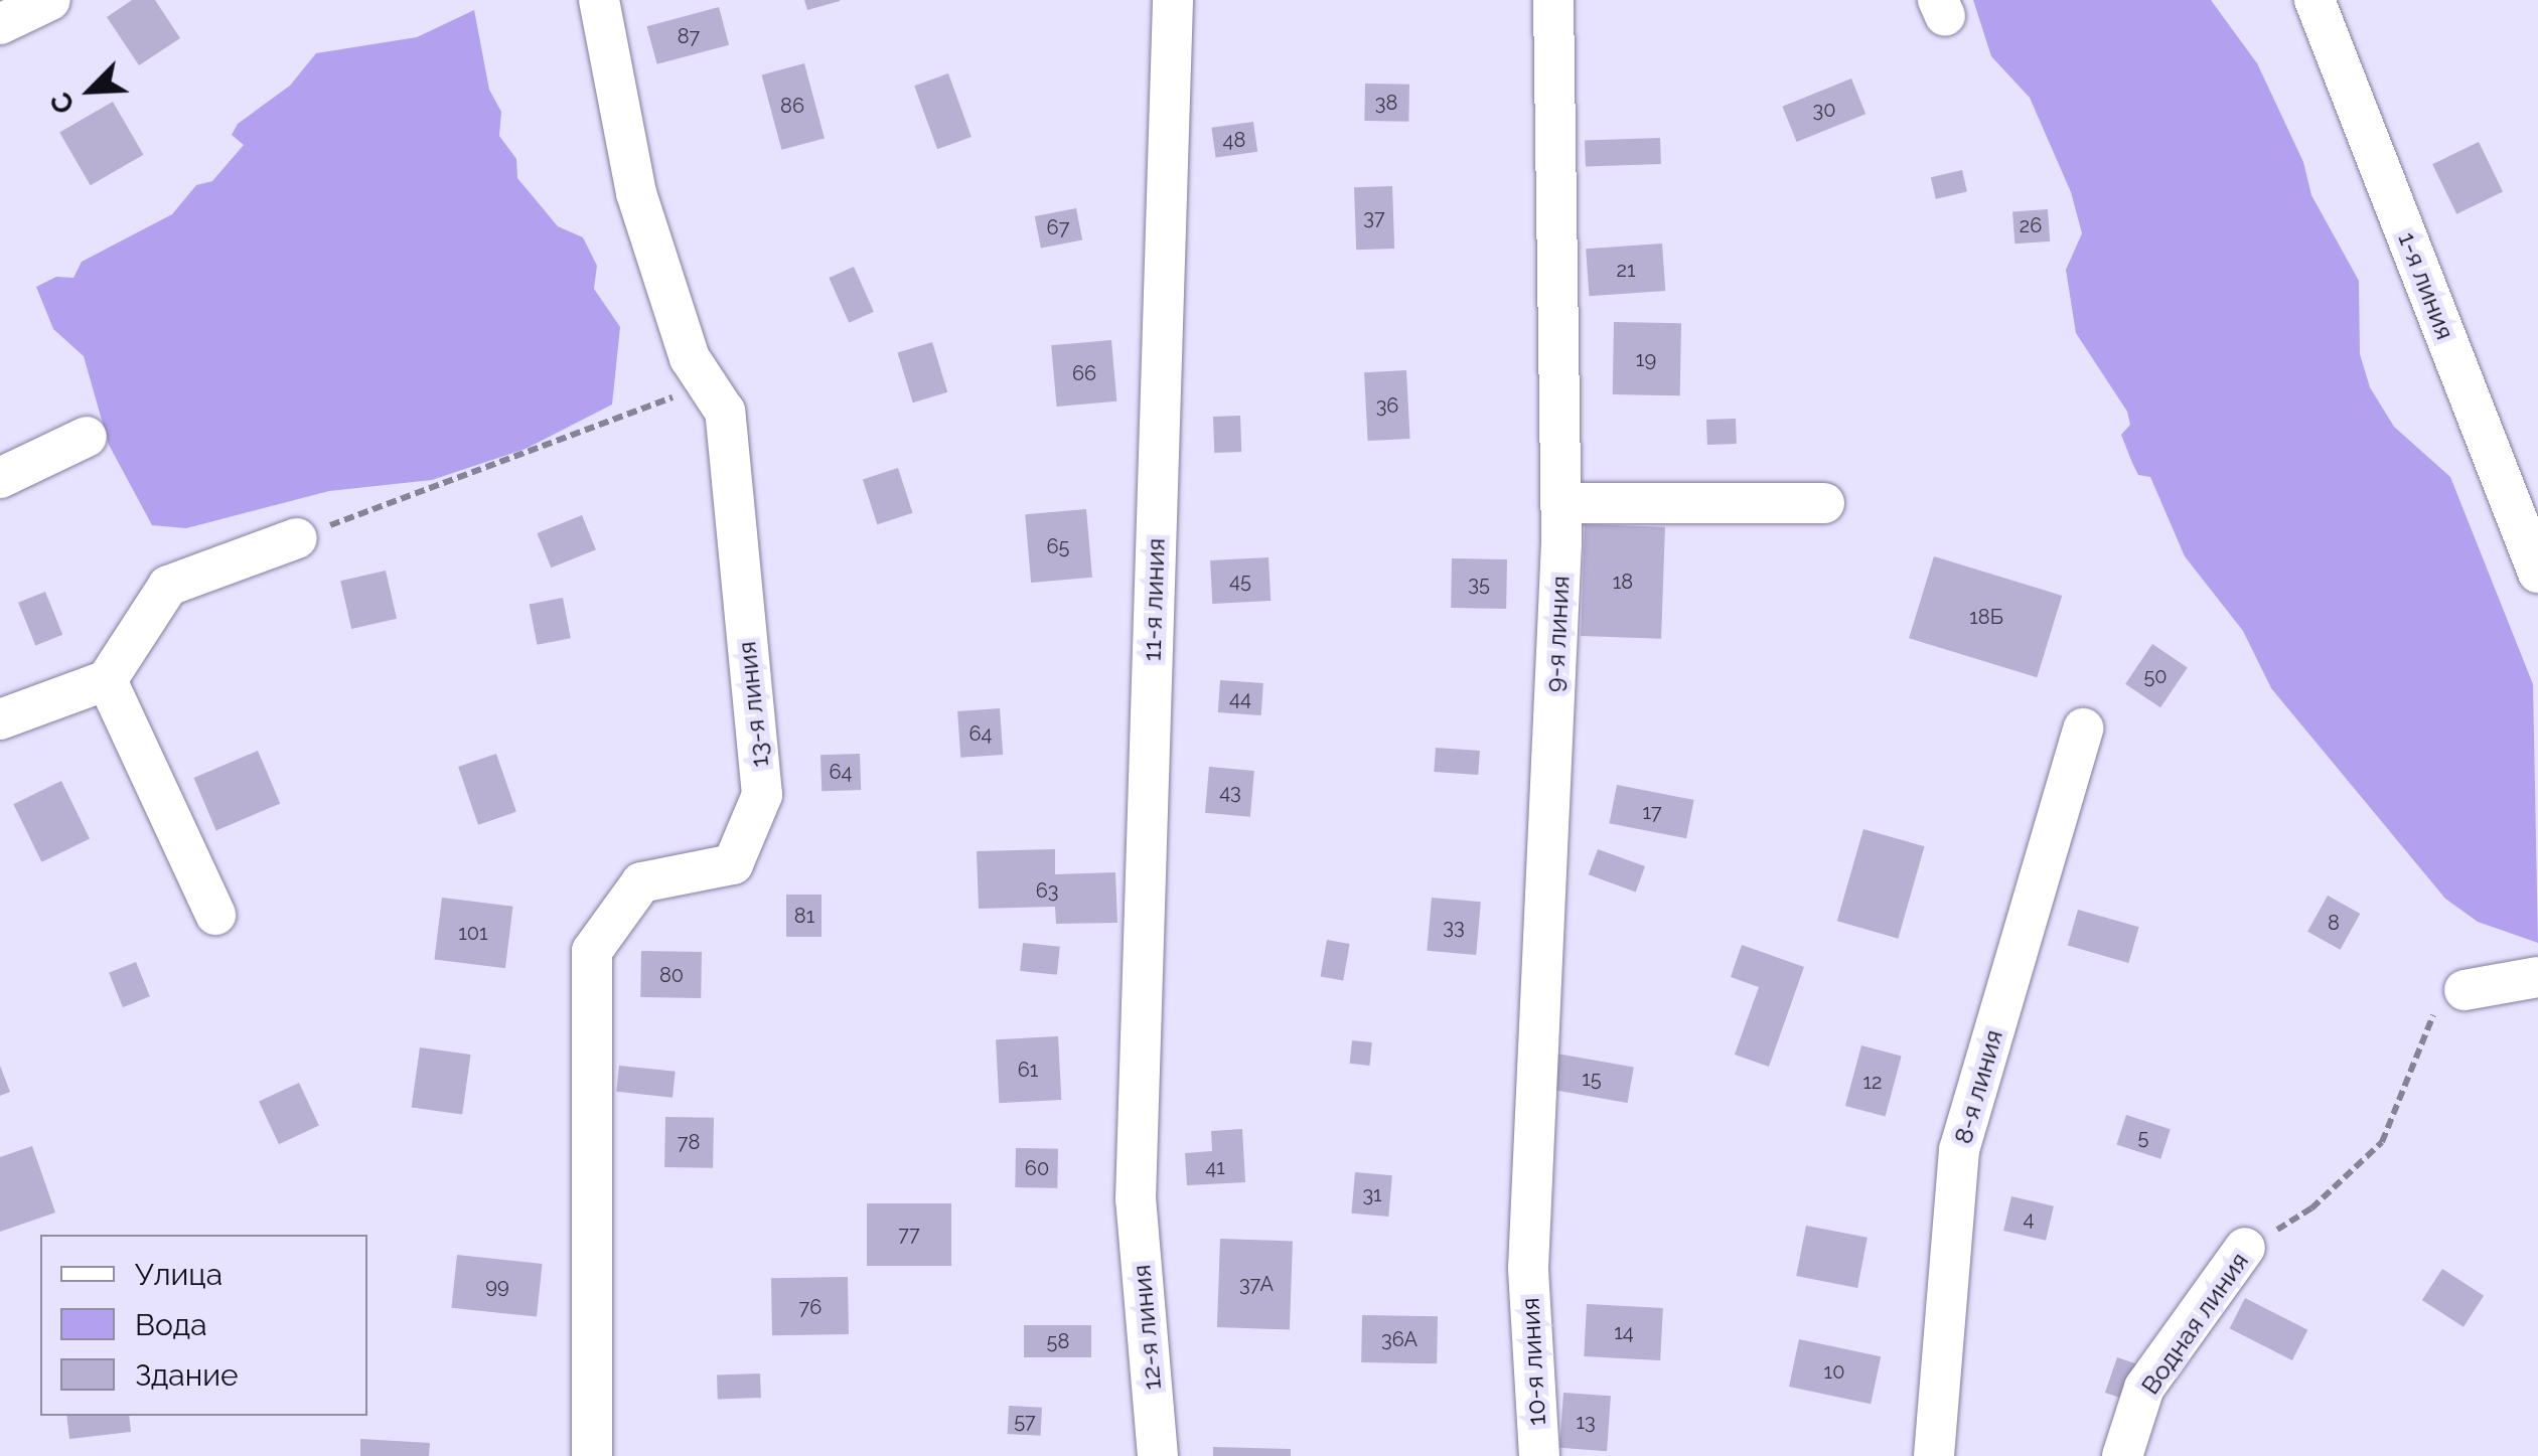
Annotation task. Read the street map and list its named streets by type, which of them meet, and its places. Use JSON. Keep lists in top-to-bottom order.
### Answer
{
  "streets": {
    "street": [
      "1-я линия",
      "11-я линия",
      "9-я линия",
      "13-я линия",
      "8-я линия",
      "Водная линия",
      "12-я линия",
      "10-я линия"
    ]
  },
  "crossings": [
    ["11-я линия", "12-я линия"],
    ["9-я линия", "10-я линия"]
  ],
  "house_numbers": [
    "87",
    "38",
    "86",
    "30",
    "48",
    "37",
    "26",
    "67",
    "21",
    "19",
    "66",
    "36",
    "65",
    "45",
    "18",
    "35",
    "18Б",
    "50",
    "44",
    "64",
    "64",
    "43",
    "17",
    "63",
    "81",
    "8",
    "33",
    "101",
    "80",
    "61",
    "15",
    "12",
    "5",
    "78",
    "41",
    "60",
    "31",
    "4",
    "77",
    "37А",
    "99",
    "76",
    "14",
    "36А",
    "58",
    "10",
    "57",
    "13"
  ],
  "legend": ["Улица", "Вода", "Здание"],
  "north": "bottom left"
}
